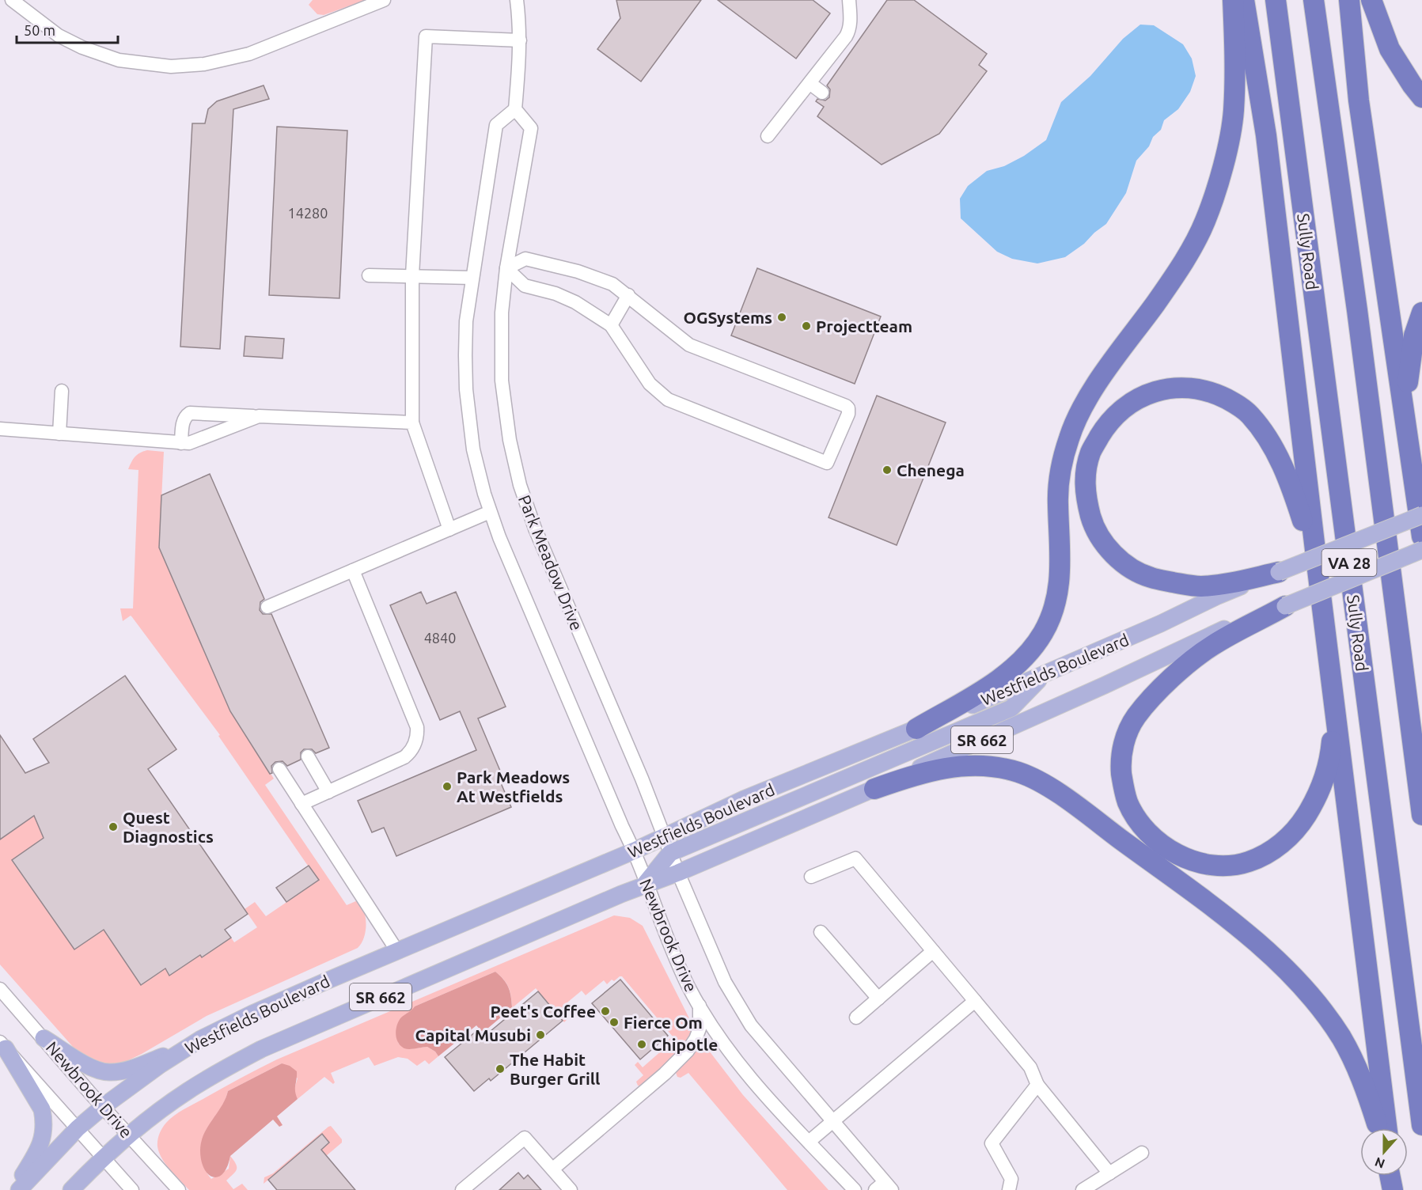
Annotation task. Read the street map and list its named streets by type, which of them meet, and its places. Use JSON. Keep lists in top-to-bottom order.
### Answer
{
  "streets": {
    "highway": ["Sully Road", "VA 28"],
    "main road": ["Westfields Boulevard", "SR 662"],
    "street": ["Park Meadow Drive", "Newbrook Drive"]
  },
  "crossings": [
    ["Park Meadow Drive", "Westfields Boulevard"],
    ["Park Meadow Drive", "Newbrook Drive"],
    ["Westfields Boulevard", "Newbrook Drive"]
  ],
  "places": [
    "OGSystems",
    "Projectteam",
    "Chenega",
    "Park Meadows At Westfields",
    "Quest Diagnostics",
    "Peet's Coffee",
    "Fierce Om",
    "Capital Musubi",
    "Chipotle",
    "The Habit Burger Grill"
  ],
  "house_numbers": ["14280", "4840"],
  "scale_bar": "50 m",
  "north": "bottom"
}
